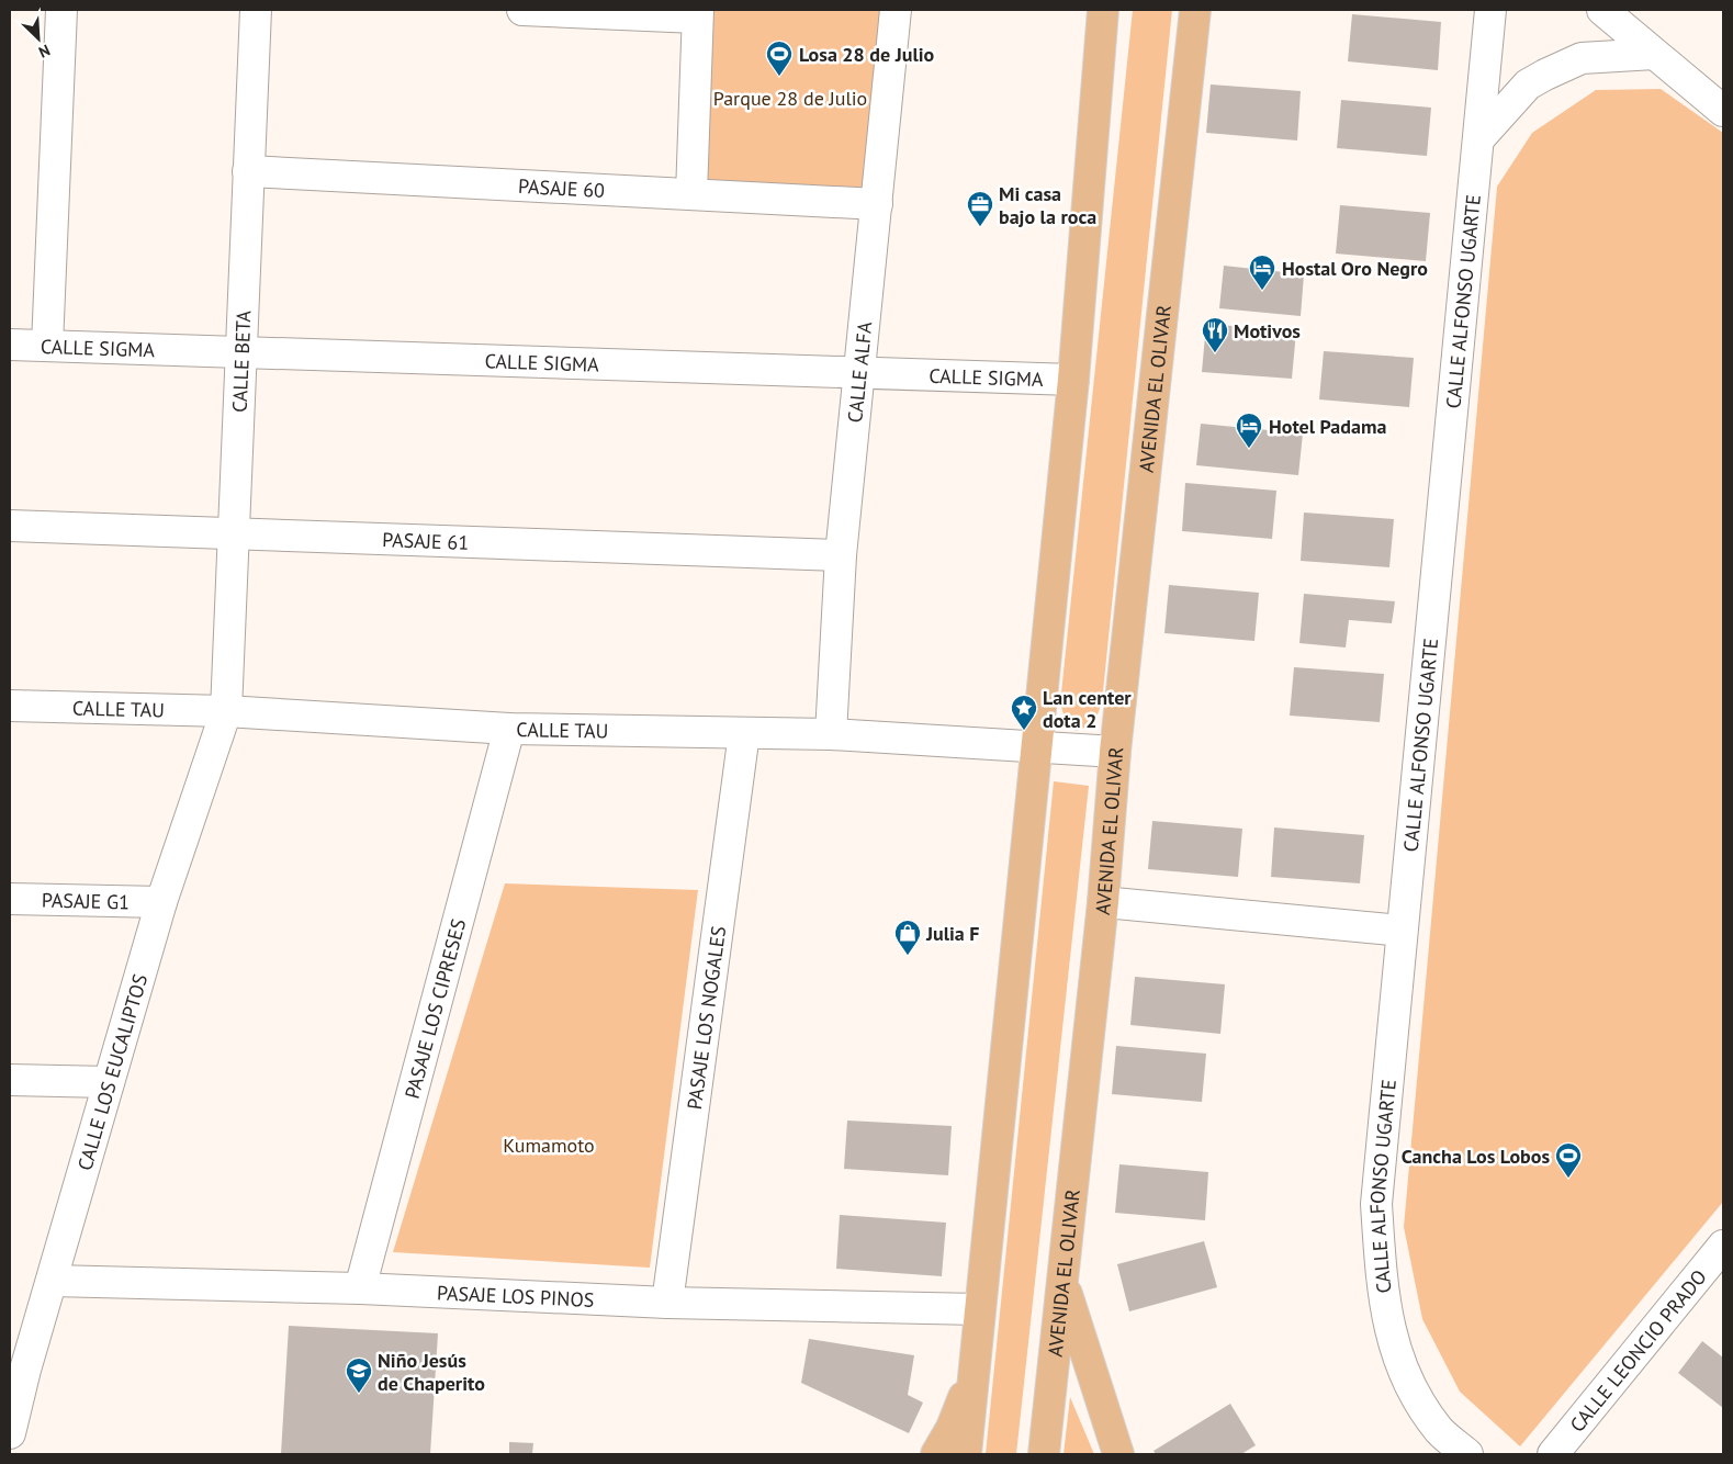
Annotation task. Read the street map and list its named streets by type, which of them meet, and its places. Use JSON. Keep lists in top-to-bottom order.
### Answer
{
  "streets": {
    "main road": ["AVENIDA EL OLIVAR"],
    "street": [
      "PASAJE 60",
      "CALLE ALFONSO UGARTE",
      "CALLE SIGMA",
      "CALLE BETA",
      "CALLE ALFA",
      "PASAJE 61",
      "CALLE TAU",
      "PASAJE G1",
      "PASAJE LOS CIPRESES",
      "PASAJE LOS NOGALES",
      "CALLE LOS EUCALIPTOS",
      "PASAJE LOS PINOS",
      "CALLE LEONCIO PRADO"
    ]
  },
  "crossings": [
    ["PASAJE 60", "CALLE BETA"],
    ["PASAJE 60", "CALLE ALFA"],
    ["CALLE SIGMA", "CALLE BETA"],
    ["CALLE SIGMA", "CALLE ALFA"],
    ["CALLE BETA", "PASAJE 61"],
    ["CALLE BETA", "CALLE TAU"],
    ["CALLE BETA", "CALLE LOS EUCALIPTOS"],
    ["CALLE ALFA", "PASAJE 61"],
    ["CALLE ALFA", "CALLE TAU"],
    ["AVENIDA EL OLIVAR", "CALLE TAU"],
    ["CALLE TAU", "PASAJE LOS CIPRESES"],
    ["CALLE TAU", "PASAJE LOS NOGALES"],
    ["CALLE TAU", "CALLE LOS EUCALIPTOS"],
    ["PASAJE G1", "CALLE LOS EUCALIPTOS"],
    ["PASAJE LOS CIPRESES", "PASAJE LOS PINOS"],
    ["PASAJE LOS NOGALES", "PASAJE LOS PINOS"],
    ["CALLE LOS EUCALIPTOS", "PASAJE LOS PINOS"]
  ],
  "parks": ["Parque 28 de Julio", "Kumamoto"],
  "places": {
    "sports": ["Losa 28 de Julio", "Cancha Los Lobos"],
    "office": ["Mi casa bajo la roca"],
    "hotel": ["Hostal Oro Negro", "Hotel Padama"],
    "restaurant": ["Motivos"],
    "place": ["Lan center dota 2"],
    "shop": ["Julia F"],
    "school or university": ["Niño Jesús de Chaperito"]
  },
  "north": "bottom right"
}
